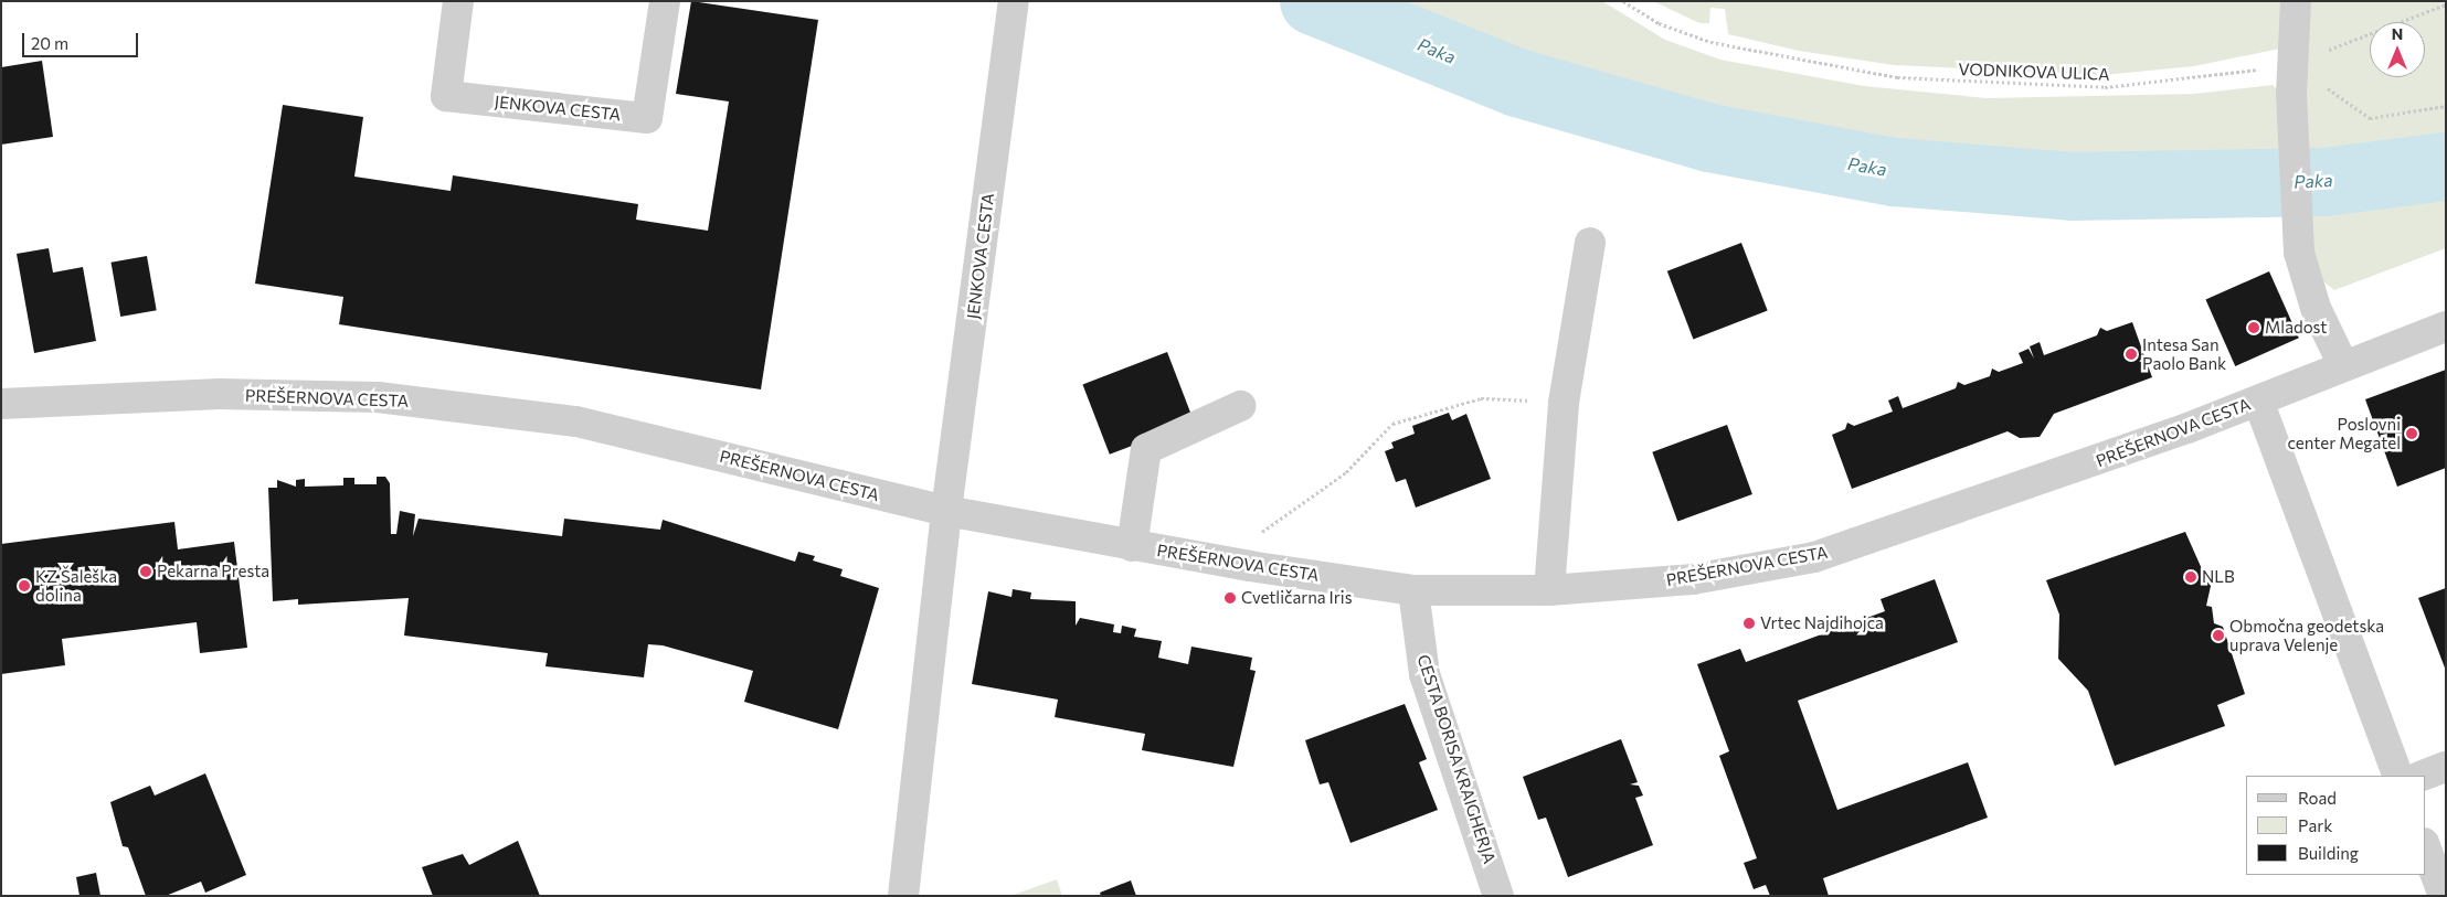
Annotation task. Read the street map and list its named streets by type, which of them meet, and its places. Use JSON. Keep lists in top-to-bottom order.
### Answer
{
  "streets": {
    "street": ["JENKOVA CESTA", "PREŠERNOVA CESTA", "CESTA BORISA KRAIGHERJA"],
    "path": ["VODNIKOVA ULICA"]
  },
  "crossings": [
    ["JENKOVA CESTA", "PREŠERNOVA CESTA"],
    ["PREŠERNOVA CESTA", "CESTA BORISA KRAIGHERJA"]
  ],
  "water": ["Paka"],
  "places": [
    "Mladost",
    "Intesa San Paolo Bank",
    "Poslovni center Megatel",
    "Pekarna Presta",
    "NLB",
    "KZ Šaleška dolina",
    "Cvetličarna Iris",
    "Vrtec Najdihojca",
    "Območna geodetska uprava Velenje"
  ],
  "legend": ["Road", "Park", "Building"],
  "scale_bar": "20 m",
  "north": "top"
}
